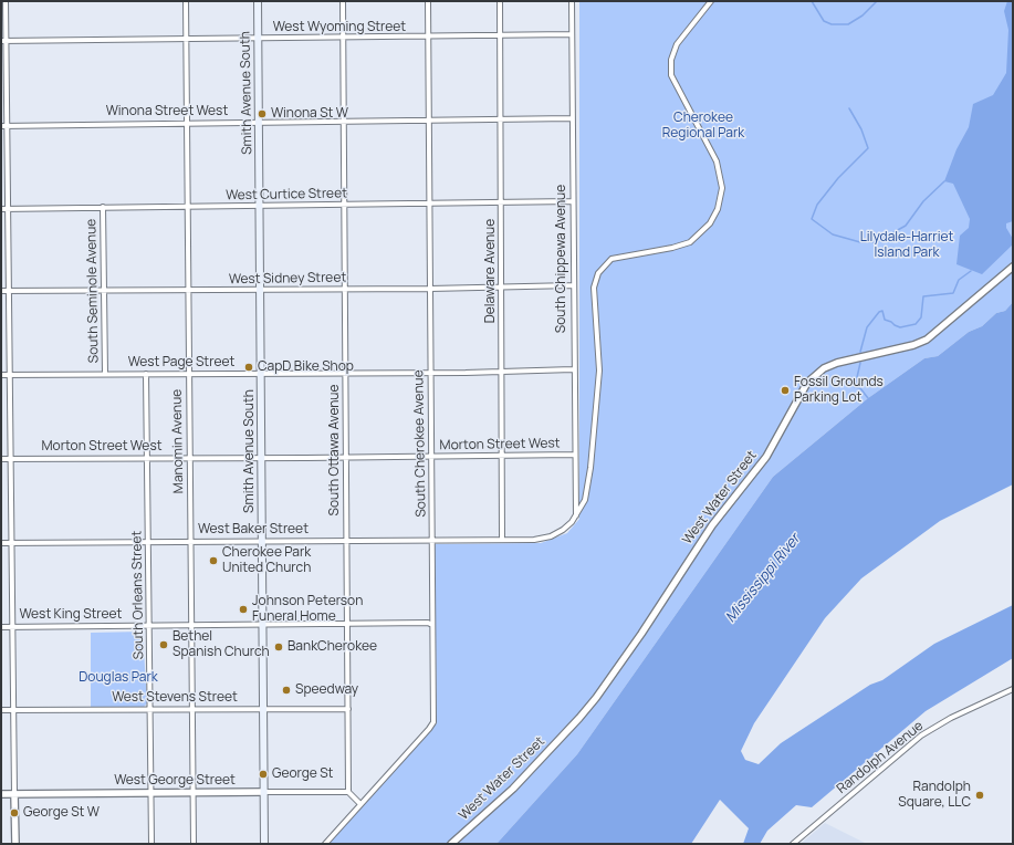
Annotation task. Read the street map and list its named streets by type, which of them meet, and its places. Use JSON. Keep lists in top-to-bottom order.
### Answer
{
  "streets": {
    "main road": ["Smith Avenue South"],
    "street": [
      "West Wyoming Street",
      "Winona Street West",
      "West Curtice Street",
      "South Chippewa Avenue",
      "Delaware Avenue",
      "West Sidney Street",
      "South Seminole Avenue",
      "West Page Street",
      "Manomin Avenue",
      "South Cherokee Avenue",
      "Morton Street West",
      "South Ottawa Avenue",
      "West Water Street",
      "West Baker Street",
      "South Orleans Street",
      "West King Street",
      "West Stevens Street",
      "Randolph Avenue",
      "West George Street"
    ]
  },
  "crossings": [
    ["West Wyoming Street", "Smith Avenue South"],
    ["West Wyoming Street", "South Chippewa Avenue"],
    ["West Wyoming Street", "Delaware Avenue"],
    ["West Wyoming Street", "Manomin Avenue"],
    ["West Wyoming Street", "South Cherokee Avenue"],
    ["West Wyoming Street", "South Ottawa Avenue"],
    ["Smith Avenue South", "Winona Street West"],
    ["Smith Avenue South", "West Curtice Street"],
    ["Smith Avenue South", "West Sidney Street"],
    ["Smith Avenue South", "West Page Street"],
    ["Smith Avenue South", "Morton Street West"],
    ["Smith Avenue South", "West Baker Street"],
    ["Smith Avenue South", "West King Street"],
    ["Smith Avenue South", "West Stevens Street"],
    ["Smith Avenue South", "West George Street"],
    ["Winona Street West", "South Chippewa Avenue"],
    ["Winona Street West", "Delaware Avenue"],
    ["Winona Street West", "Manomin Avenue"],
    ["Winona Street West", "South Cherokee Avenue"],
    ["Winona Street West", "South Ottawa Avenue"],
    ["West Curtice Street", "South Chippewa Avenue"],
    ["West Curtice Street", "Delaware Avenue"],
    ["West Curtice Street", "South Seminole Avenue"],
    ["West Curtice Street", "Manomin Avenue"],
    ["West Curtice Street", "South Cherokee Avenue"],
    ["West Curtice Street", "South Ottawa Avenue"],
    ["South Chippewa Avenue", "West Sidney Street"],
    ["South Chippewa Avenue", "West Page Street"],
    ["South Chippewa Avenue", "Morton Street West"],
    ["South Chippewa Avenue", "West Baker Street"],
    ["Delaware Avenue", "West Sidney Street"],
    ["Delaware Avenue", "West Page Street"],
    ["Delaware Avenue", "Morton Street West"],
    ["Delaware Avenue", "West Baker Street"],
    ["West Sidney Street", "South Seminole Avenue"],
    ["West Sidney Street", "Manomin Avenue"],
    ["West Sidney Street", "South Cherokee Avenue"],
    ["West Sidney Street", "South Ottawa Avenue"],
    ["South Seminole Avenue", "West Page Street"],
    ["West Page Street", "Manomin Avenue"],
    ["West Page Street", "South Cherokee Avenue"],
    ["West Page Street", "South Ottawa Avenue"],
    ["West Page Street", "South Orleans Street"],
    ["Manomin Avenue", "Morton Street West"],
    ["Manomin Avenue", "West Baker Street"],
    ["Manomin Avenue", "West King Street"],
    ["Manomin Avenue", "West Stevens Street"],
    ["Manomin Avenue", "West George Street"],
    ["South Cherokee Avenue", "Morton Street West"],
    ["South Cherokee Avenue", "West Baker Street"],
    ["South Cherokee Avenue", "West King Street"],
    ["Morton Street West", "South Ottawa Avenue"],
    ["Morton Street West", "South Orleans Street"],
    ["South Ottawa Avenue", "West Baker Street"],
    ["South Ottawa Avenue", "West King Street"],
    ["South Ottawa Avenue", "West Stevens Street"],
    ["South Ottawa Avenue", "West George Street"],
    ["West Baker Street", "South Orleans Street"],
    ["South Orleans Street", "West King Street"],
    ["South Orleans Street", "West Stevens Street"],
    ["South Orleans Street", "West George Street"]
  ],
  "water": ["Mississippi River"],
  "parks": ["Cherokee Regional Park", "Lilydale-Harriet Island Park", "Douglas Park"],
  "places": [
    "Winona St W",
    "CapD Bike Shop",
    "Fossil Grounds Parking Lot",
    "Cherokee Park United Church",
    "Johnson Peterson Funeral Home",
    "Bethel Spanish Church",
    "BankCherokee",
    "Speedway",
    "George St",
    "Randolph Square, LLC",
    "George St W"
  ]
}
